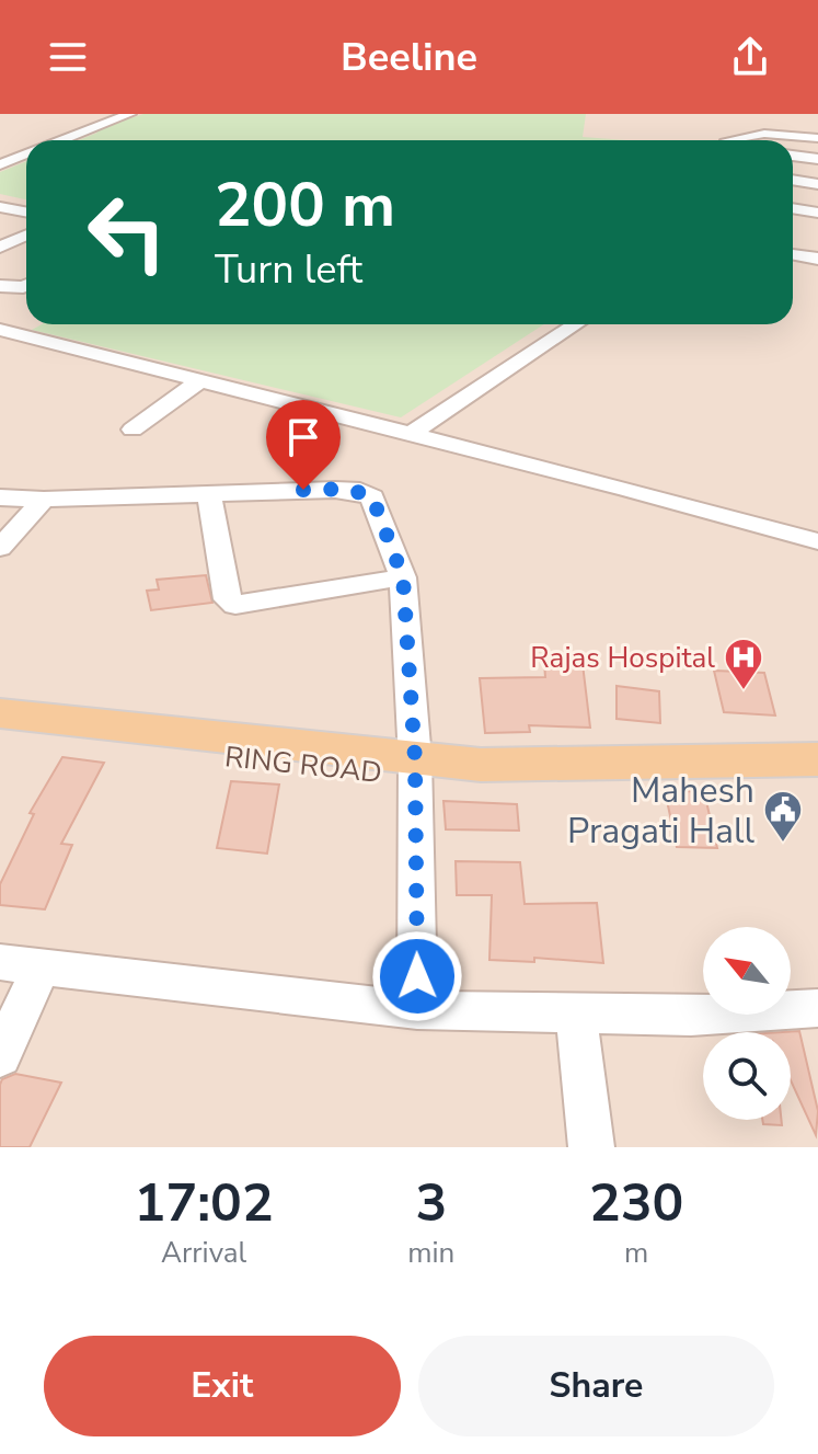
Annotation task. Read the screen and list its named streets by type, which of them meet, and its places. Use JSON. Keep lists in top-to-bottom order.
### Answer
{
  "streets": {
    "main road": ["RING ROAD"]
  },
  "places": {
    "hospital": ["Rajas Hospital"],
    "public building": ["Mahesh Pragati Hall"]
  },
  "north": "top left",
  "page": {
    "header": "Beeline",
    "turn": ["200 m", "Turn left"],
    "eta": [
      "17:02",
      "Arrival",
      "3",
      "min",
      "230",
      "m"
    ],
    "buttons": ["Exit", "Share"]
  }
}
